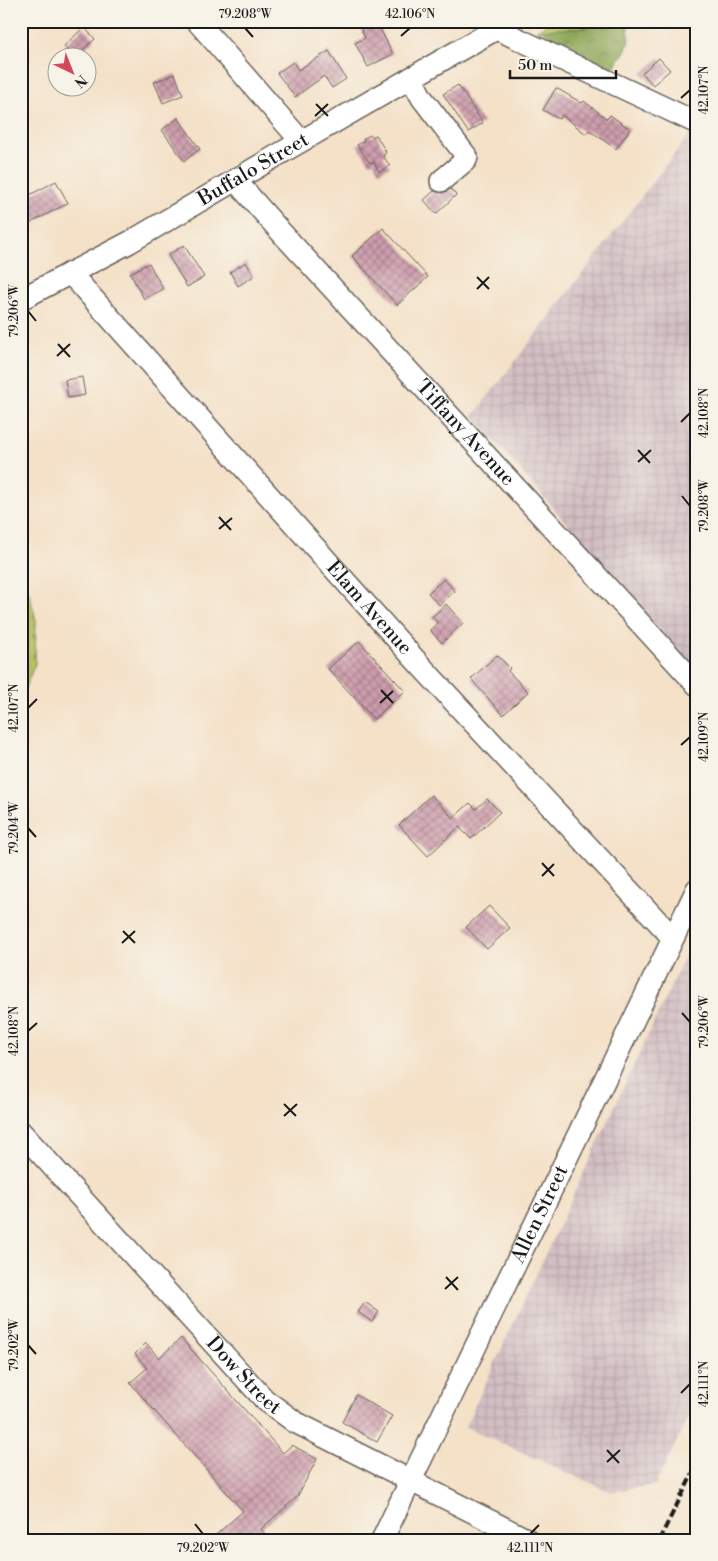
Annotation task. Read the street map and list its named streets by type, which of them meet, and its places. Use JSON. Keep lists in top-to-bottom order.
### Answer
{
  "streets": {
    "street": [
      "Buffalo Street",
      "Tiffany Avenue",
      "Elam Avenue",
      "Allen Street",
      "Dow Street"
    ]
  },
  "crossings": [
    ["Buffalo Street", "Tiffany Avenue"],
    ["Buffalo Street", "Elam Avenue"],
    ["Elam Avenue", "Allen Street"],
    ["Allen Street", "Dow Street"]
  ],
  "scale_bar": "50 m",
  "north": "bottom right",
  "coordinates": [
    "79.208°W",
    "42.106°N",
    "42.107°N",
    "79.206°W",
    "42.108°N",
    "42.109°N",
    "79.204°W",
    "79.202°W",
    "42.111°N"
  ]
}
